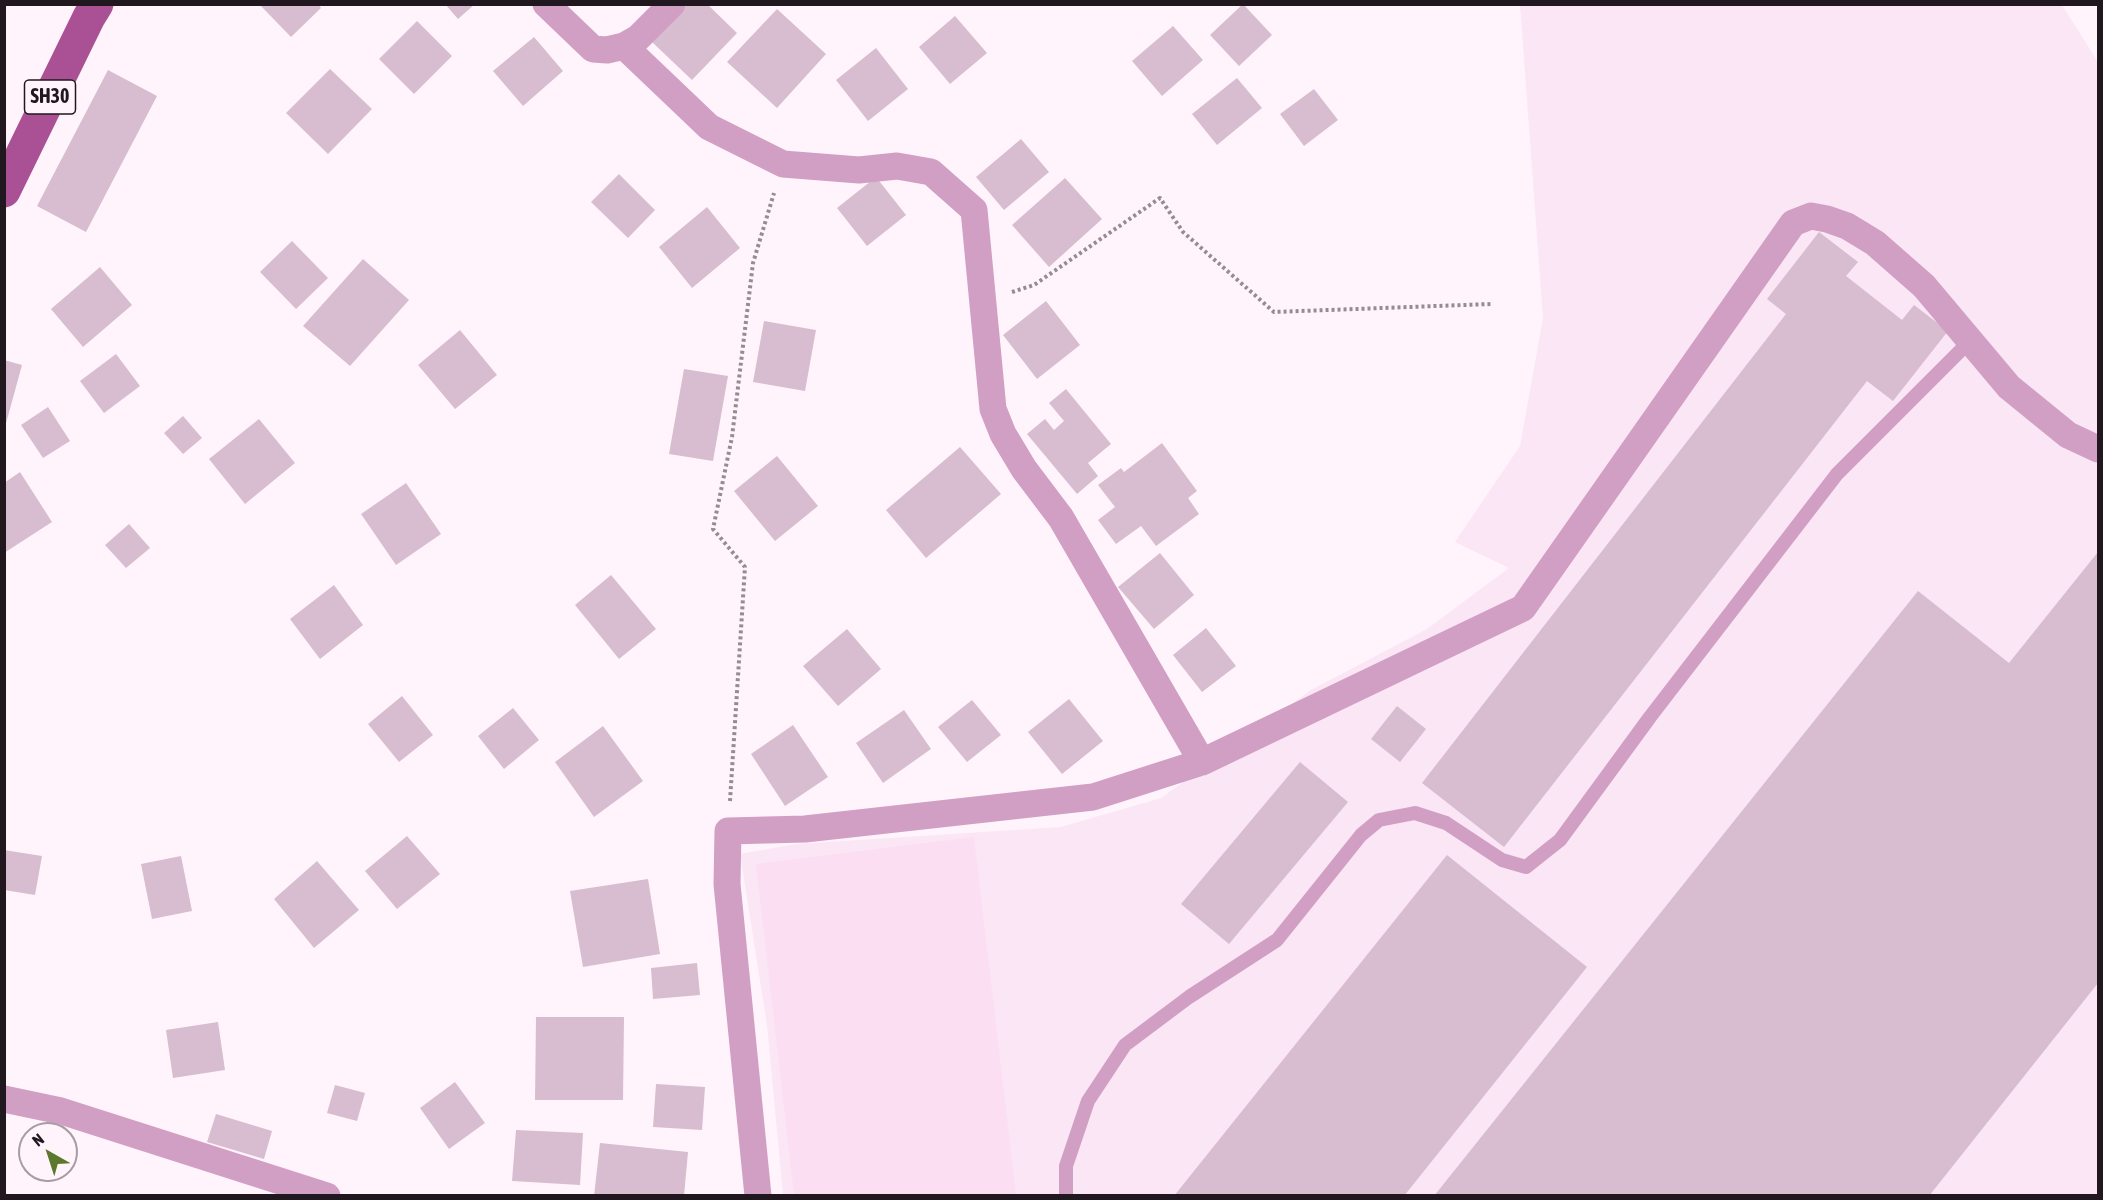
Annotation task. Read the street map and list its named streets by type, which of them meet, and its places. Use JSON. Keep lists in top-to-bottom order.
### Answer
{
  "streets": {
    "main road": ["SH30"]
  },
  "north": "top left"
}
